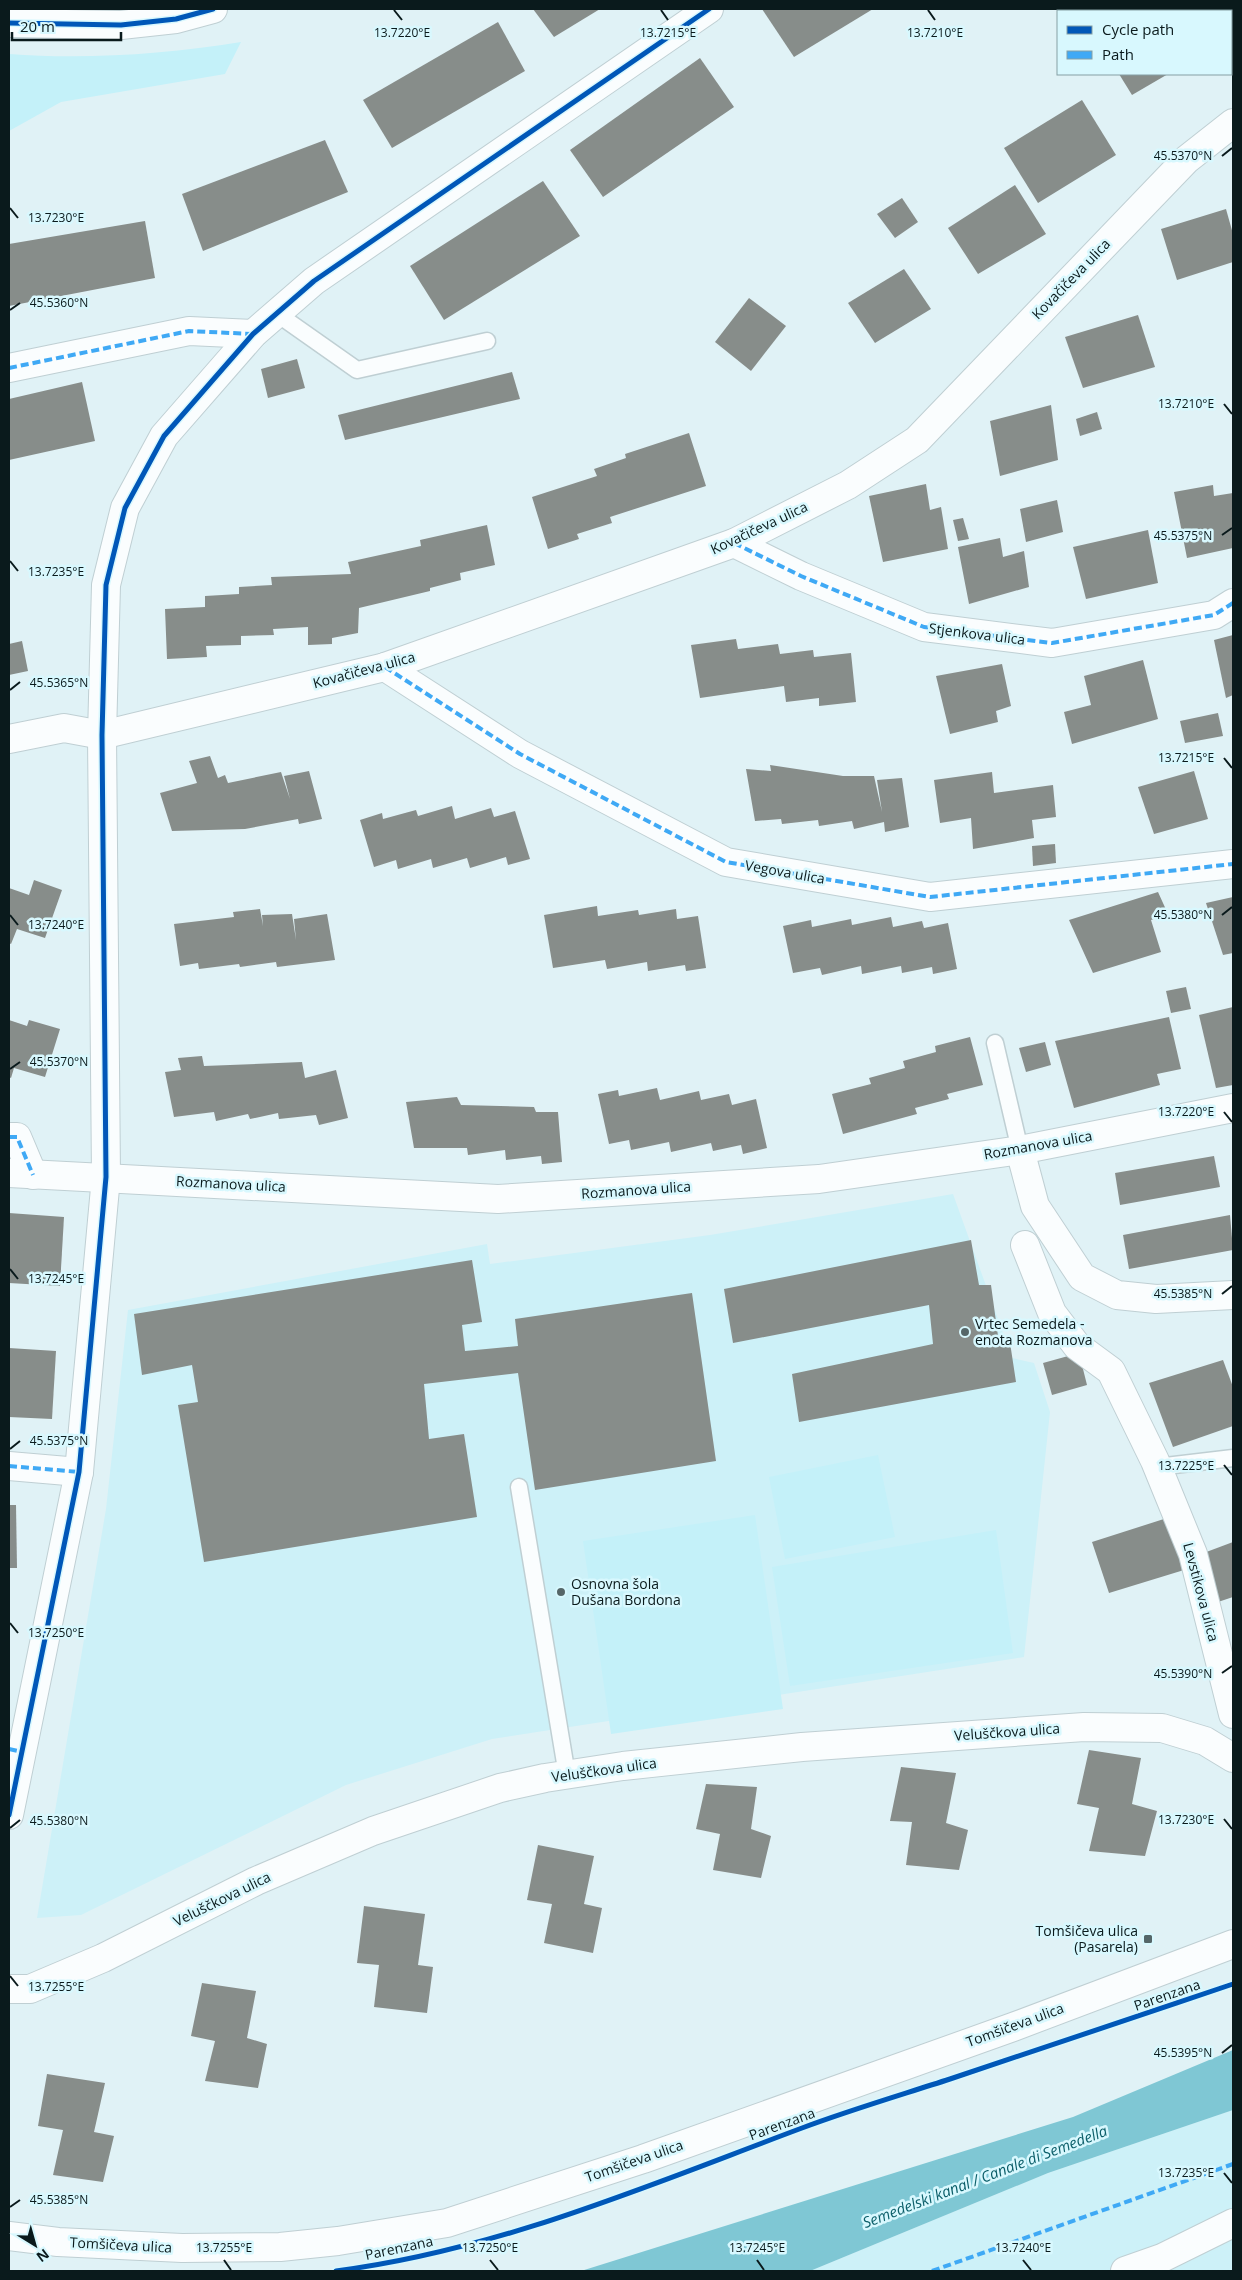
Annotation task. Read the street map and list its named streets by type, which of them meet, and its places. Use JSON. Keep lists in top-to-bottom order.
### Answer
{
  "streets": {
    "street": [
      "Kovačičeva ulica",
      "Stjenkova ulica",
      "Vegova ulica",
      "Rozmanova ulica",
      "Levstikova ulica",
      "Veluščkova ulica",
      "Tomšičeva ulica"
    ],
    "cycle path": ["Parenzana"]
  },
  "crossings": [
    ["Kovačičeva ulica", "Stjenkova ulica"],
    ["Kovačičeva ulica", "Vegova ulica"]
  ],
  "water": ["Semedelski kanal / Canale di Semedella"],
  "places": {
    "other": ["Vrtec Semedela - enota Rozmanova", "Osnovna šola Dušana Bordona"],
    "transit": ["Tomšičeva ulica (Pasarela)"]
  },
  "legend": ["Cycle path", "Path"],
  "scale_bar": "20 m",
  "north": "bottom right",
  "coordinates": [
    "13.7220°E",
    "13.7215°E",
    "13.7210°E",
    "45.5370°N",
    "13.7230°E",
    "45.5360°N",
    "45.5375°N",
    "13.7235°E",
    "45.5365°N",
    "45.5380°N",
    "13.7240°E",
    "13.7245°E",
    "45.5385°N",
    "13.7225°E",
    "13.7250°E",
    "45.5390°N",
    "13.7255°E",
    "45.5395°N"
  ]
}
